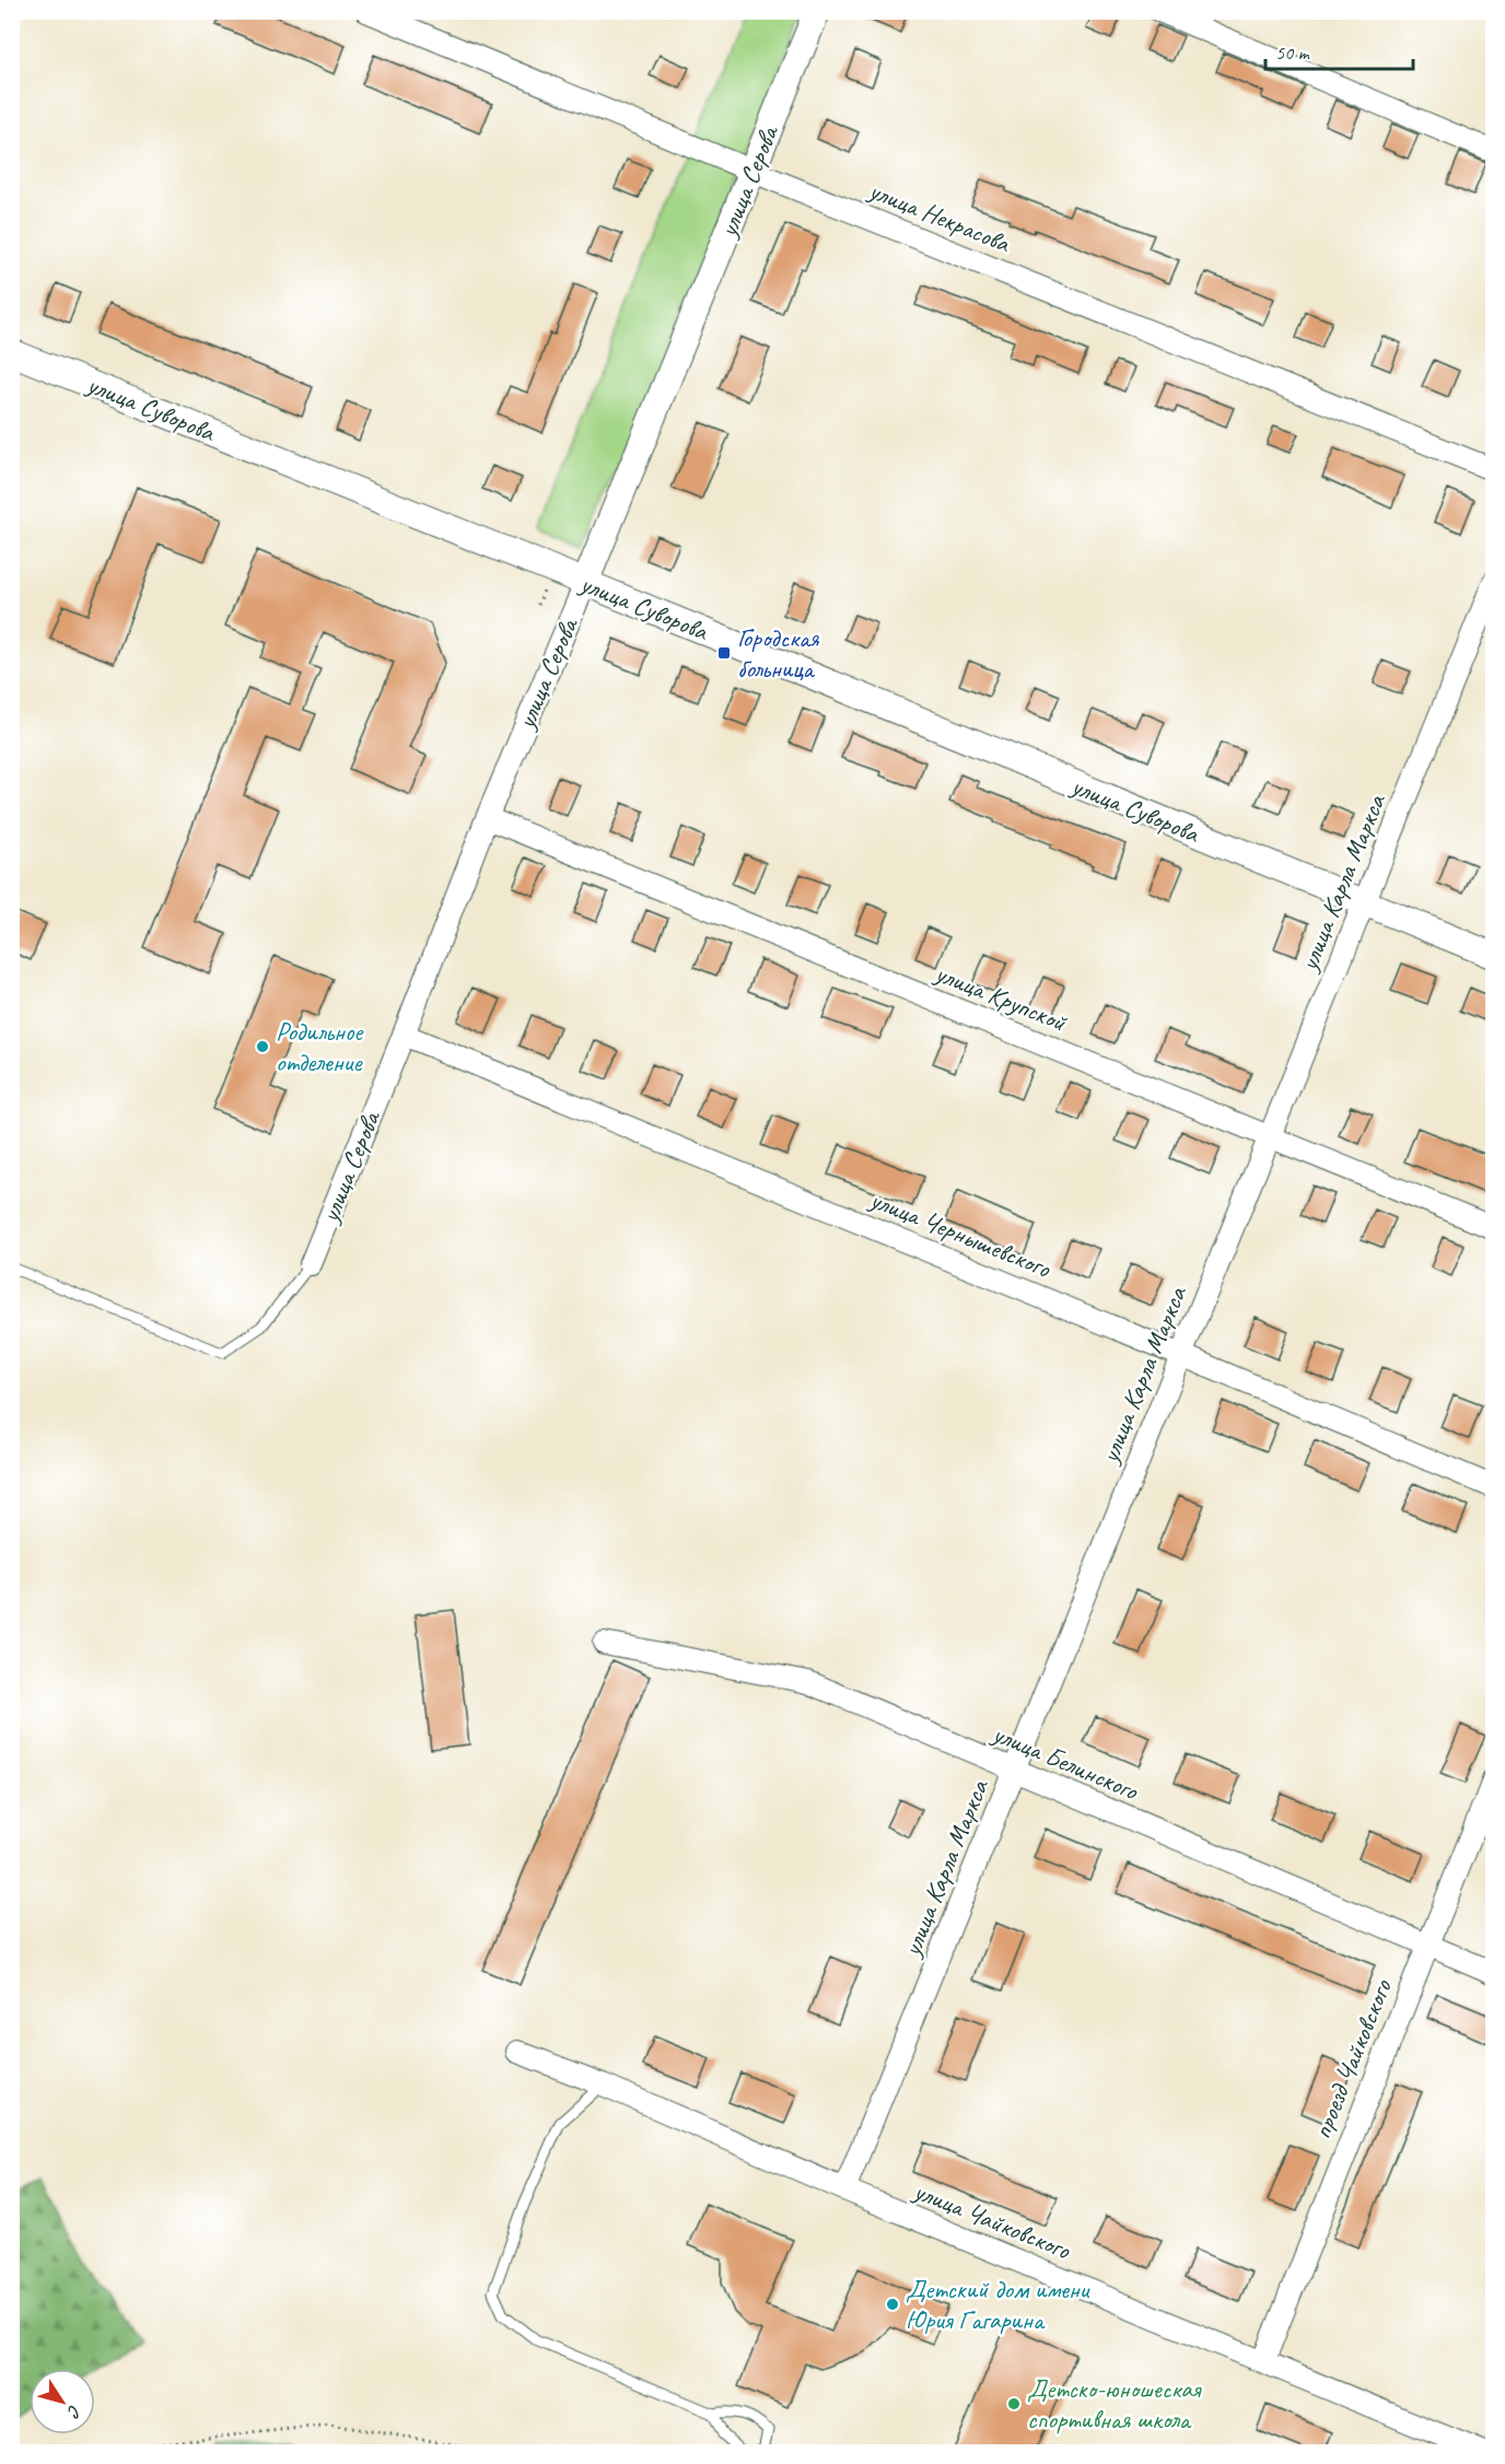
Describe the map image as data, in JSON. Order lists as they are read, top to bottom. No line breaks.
{"streets":{"street":["улица Серова","улица Некрасова","улица Суворова","улица Карла Маркса","улица Крупской","улица Чернышевского","улица Белинского","проезд Чайковского","улица Чайковского"]},"crossings":[["улица Серова","улица Некрасова"],["улица Серова","улица Суворова"],["улица Серова","улица Крупской"],["улица Серова","улица Чернышевского"],["улица Суворова","улица Карла Маркса"],["улица Карла Маркса","улица Крупской"],["улица Карла Маркса","улица Чернышевского"],["улица Карла Маркса","улица Белинского"],["улица Карла Маркса","улица Чайковского"],["улица Белинского","проезд Чайковского"],["проезд Чайковского","улица Чайковского"]],"places":{"transit":["Городская больница"],"other":["Родильное отделение","Детский дом имени Юрия Гагарина","Детско-юношеская спортивная школа"]},"scale_bar":"50 m","north":"bottom right"}
